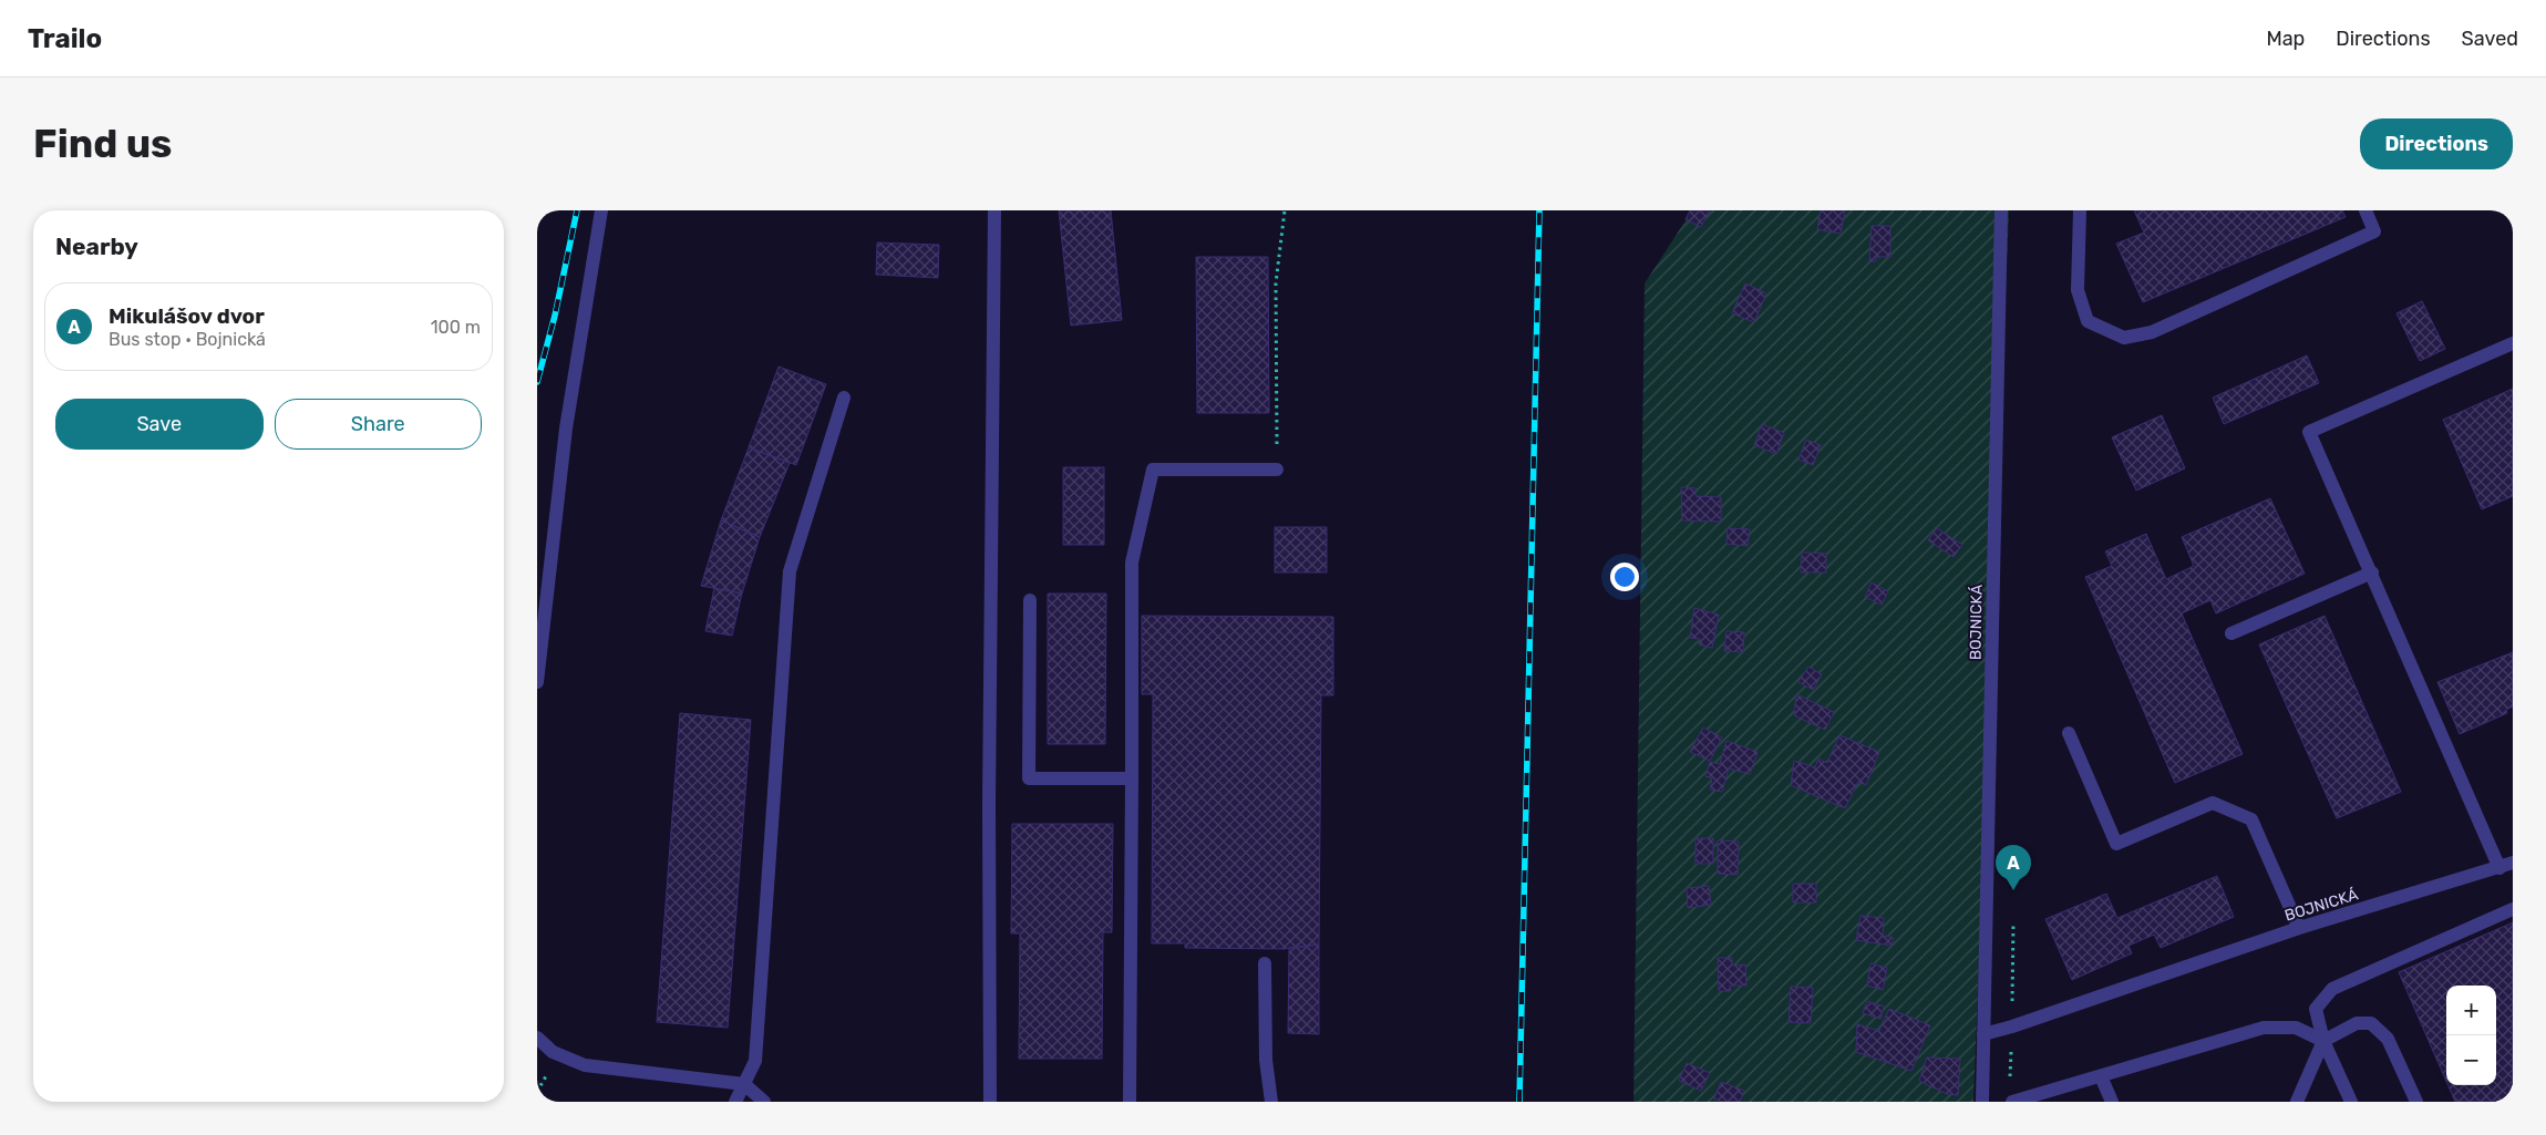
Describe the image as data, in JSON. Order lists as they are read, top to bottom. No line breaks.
{"streets":{"street":["BOJNICKÁ"]},"page":{"header":"Trailo","nav":["Map","Directions","Saved"],"buttons":["Directions",["Save","Share"]],"title":"Find us","heading":"Nearby","list":[{"mark":"A","name":"Mikulášov dvor","note":"Bus stop · Bojnická","value":"100 m"}],"pins":"A","map_buttons":["+","−"]}}
